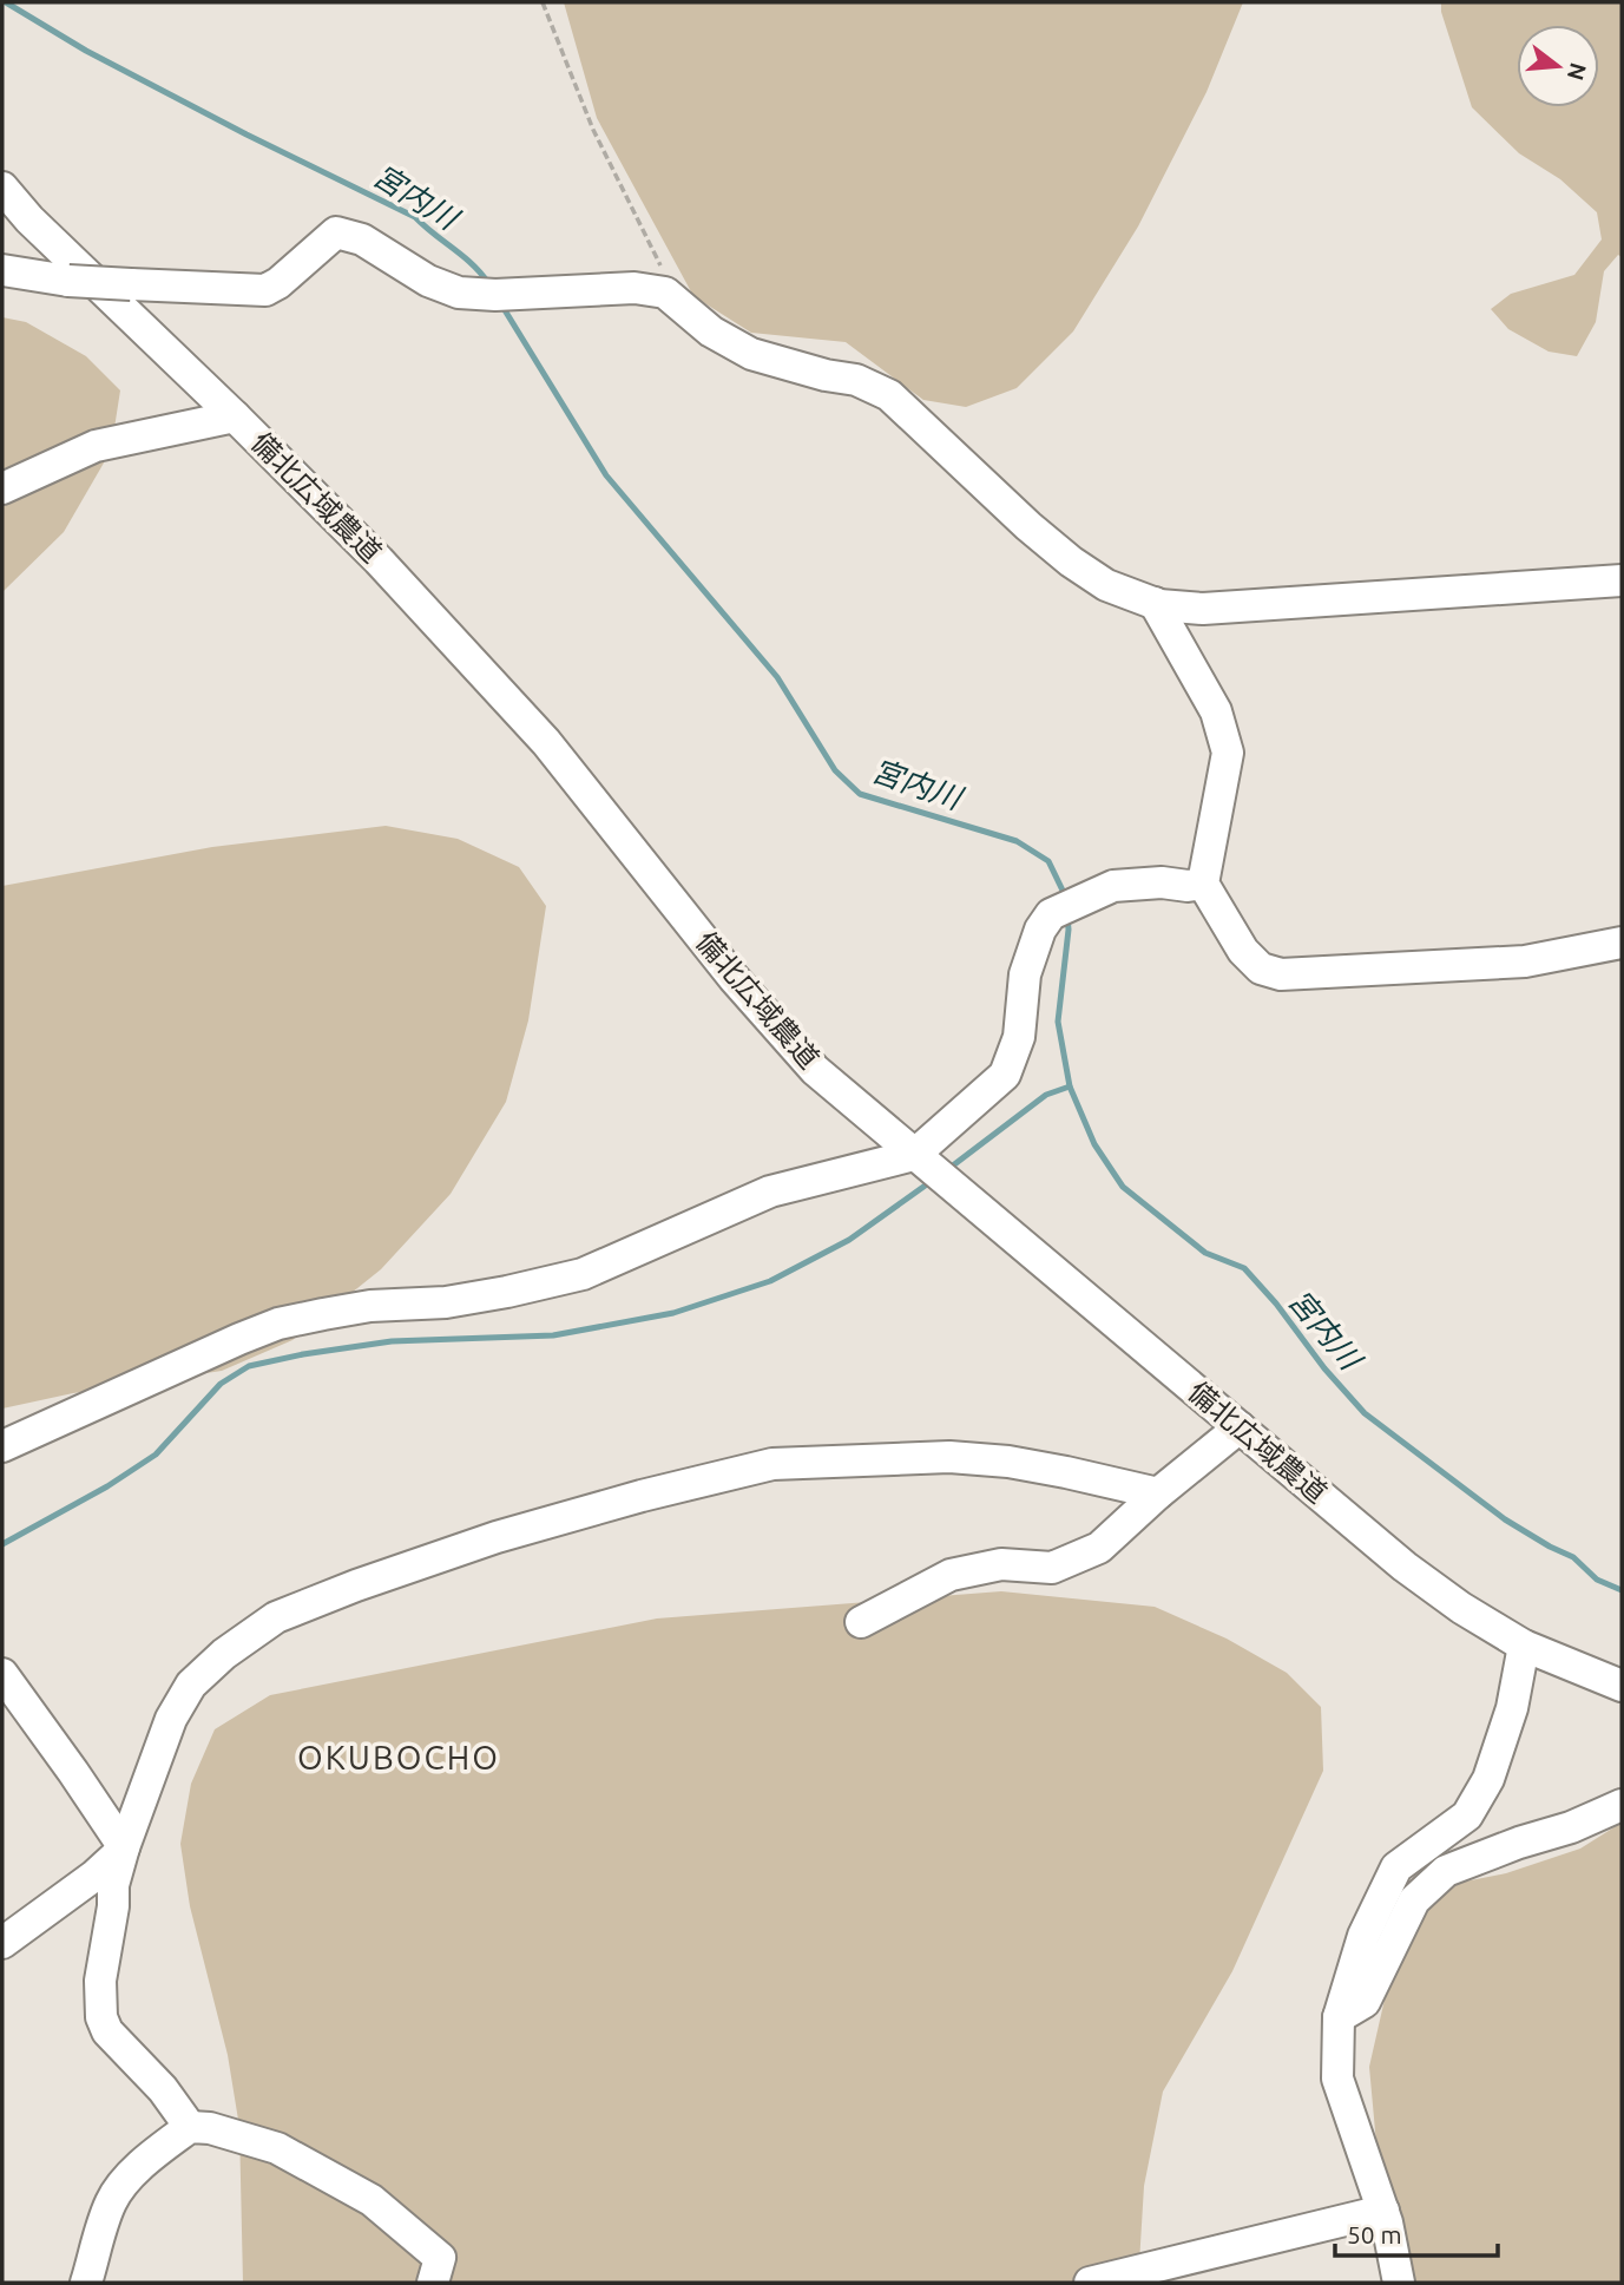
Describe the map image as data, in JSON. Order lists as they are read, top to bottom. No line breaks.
{"streets":{"street":["備北広域農道"]},"districts":["OKUBOCHO"],"water":["宮内川"],"scale_bar":"50 m","north":"right"}
